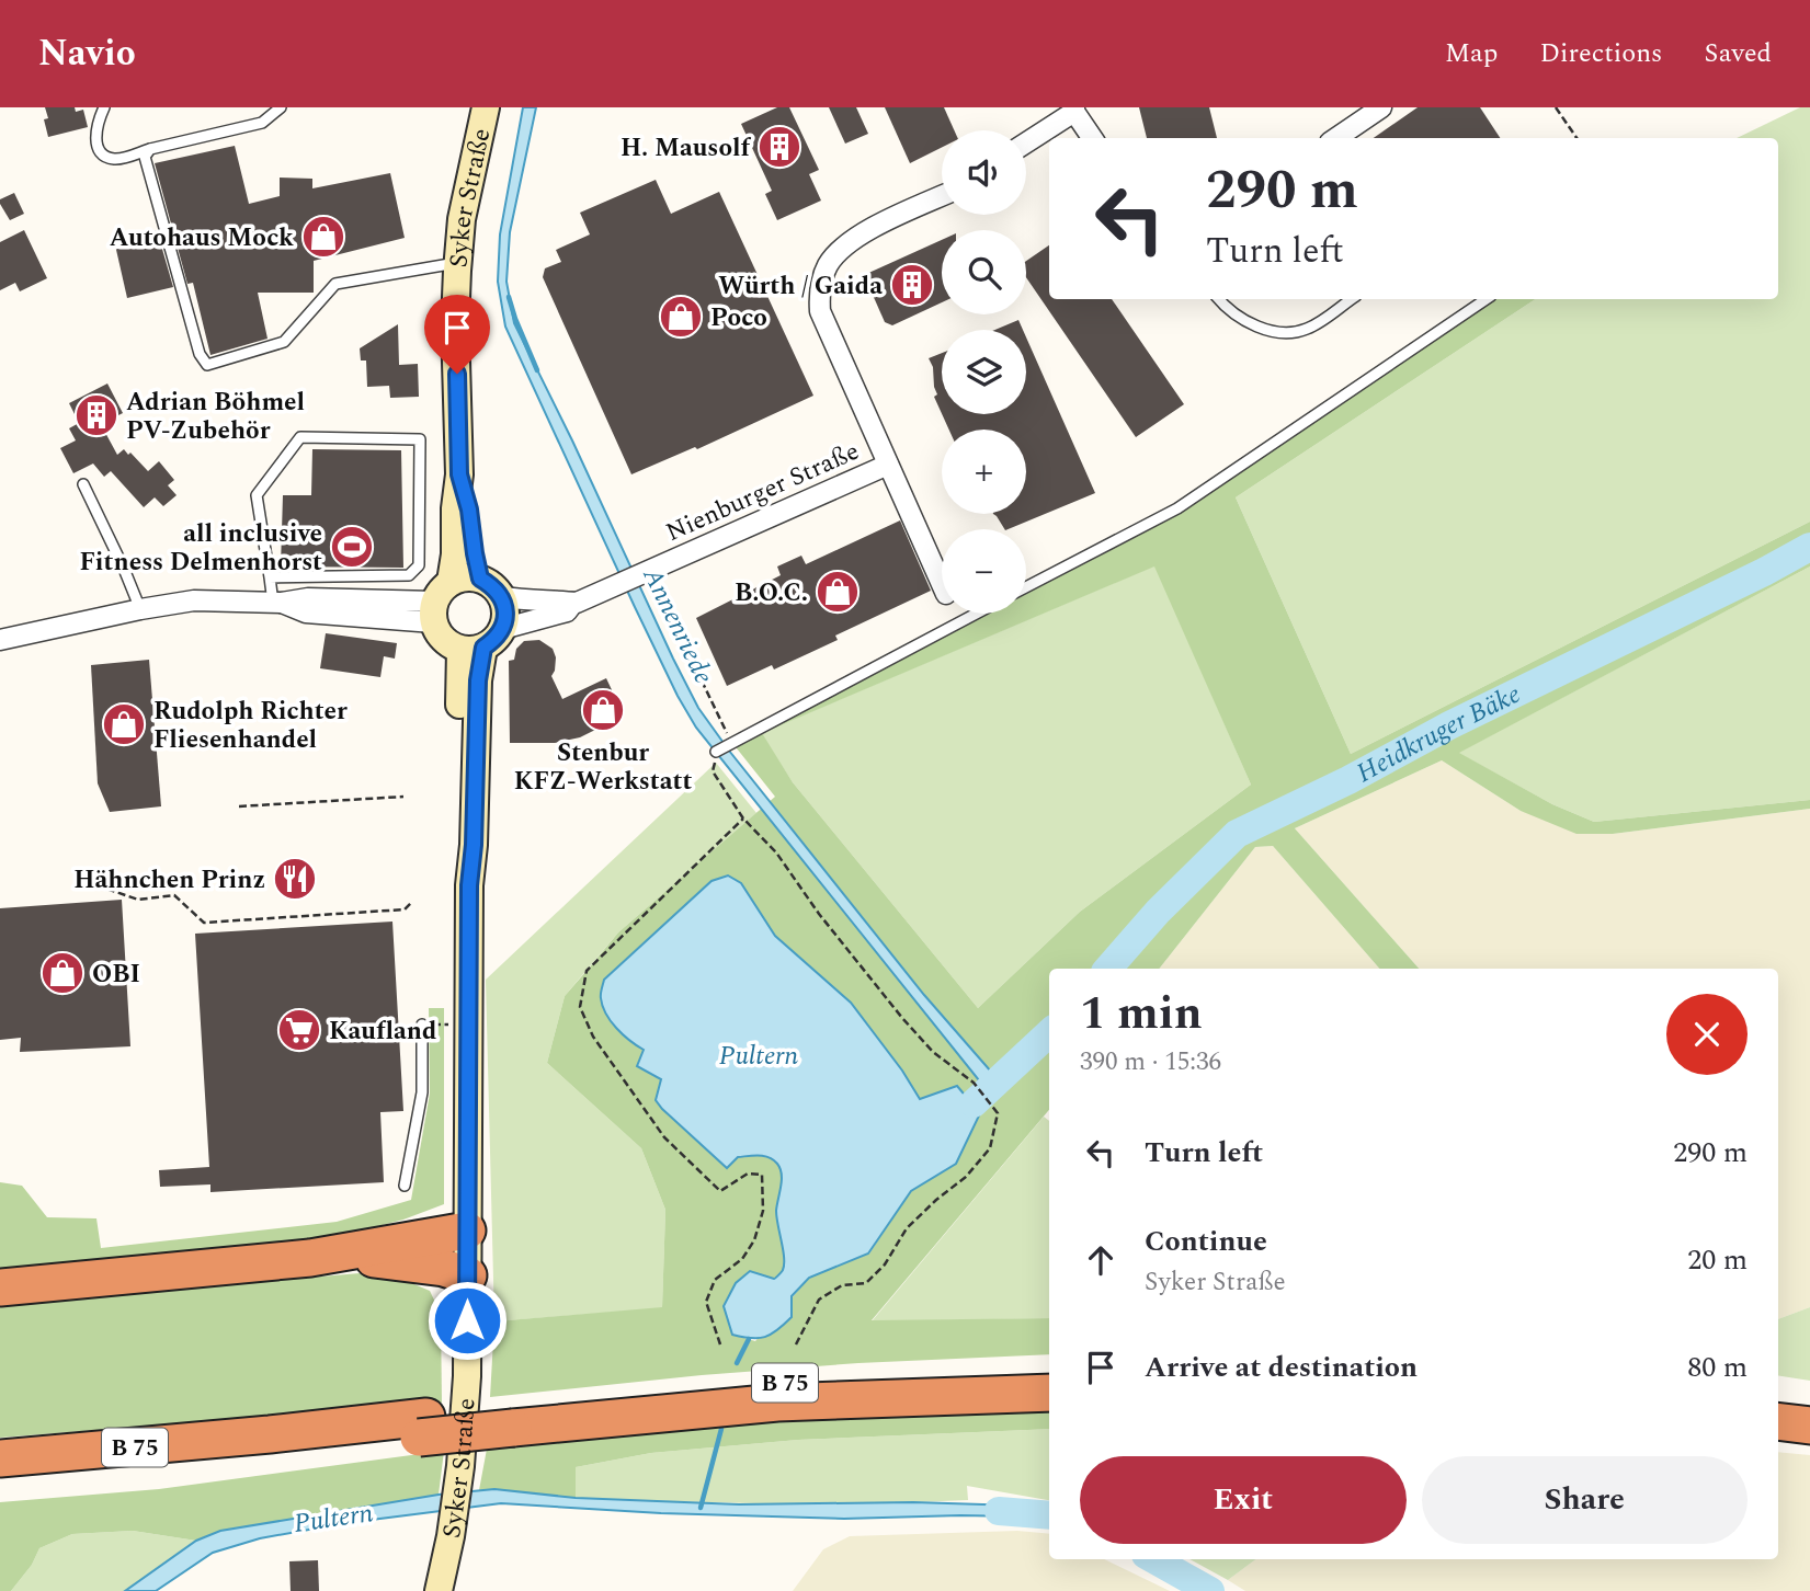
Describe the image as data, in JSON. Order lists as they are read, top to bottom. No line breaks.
{"streets":{"highway":["B 75"],"main road":["Syker Straße"],"street":["Nienburger Straße"]},"crossings":[["Syker Straße","Nienburger Straße"]],"water":["Annenriede","Heidkruger Bäke","Pultern"],"places":{"building":["H. Mausolf","Würth / Gaida","Adrian Böhmel PV-Zubehör"],"shop":["Autohaus Mock","Poco","B.O.C.","Stenbur KFZ-Werkstatt","Rudolph Richter Fliesenhandel","OBI"],"sports":["all inclusive Fitness Delmenhorst"],"restaurant":["Hähnchen Prinz"],"supermarket":["Kaufland"]},"page":{"header":"Navio","nav":["Map","Directions","Saved"],"map_buttons":["+","−"],"turn":["290 m","Turn left"],"heading":["1 min","390 m · 15:36"],"list":[{"name":"Turn left","value":"290 m"},{"name":"Continue","note":"Syker Straße","value":"20 m"},{"name":"Arrive at destination","value":"80 m"}],"buttons":["Exit","Share"]}}
